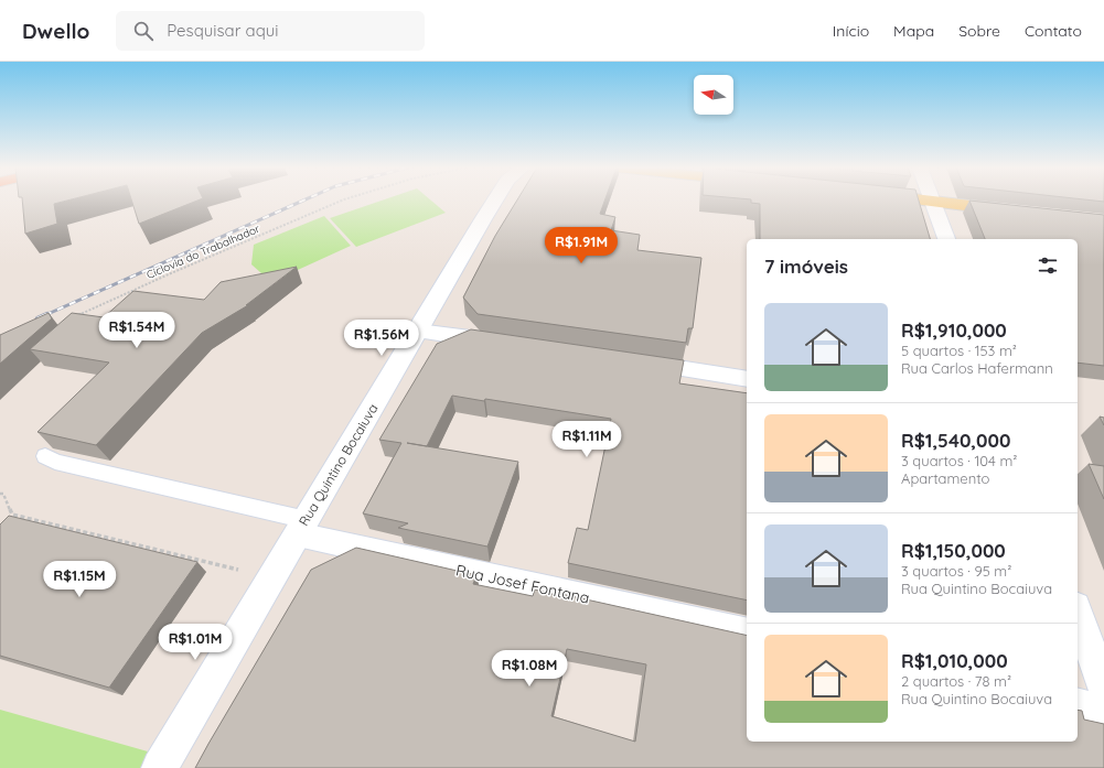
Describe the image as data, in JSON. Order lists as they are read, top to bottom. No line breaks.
{"streets":{"street":["Rua Quintino Bocaiuva","Rua Josef Fontana"],"path":["Ciclovia do Trabalhador"]},"crossings":[["Rua Quintino Bocaiuva","Rua Josef Fontana"]],"north":"left","page":{"header":"Dwello","search":"Pesquisar aqui","nav":["Início","Mapa","Sobre","Contato"],"price":["R$1.91M","R$1.54M","R$1.56M","R$1.11M","R$1.15M","R$1.01M","R$1.08M"],"heading":"7 imóveis","list":[{"name":"R$1,910,000","note":"5 quartos · 153 m² · Rua Carlos Hafermann"},{"name":"R$1,540,000","note":"3 quartos · 104 m² · Apartamento"},{"name":"R$1,150,000","note":"3 quartos · 95 m² · Rua Quintino Bocaiuva"},{"name":"R$1,010,000","note":"2 quartos · 78 m² · Rua Quintino Bocaiuva"}]}}
